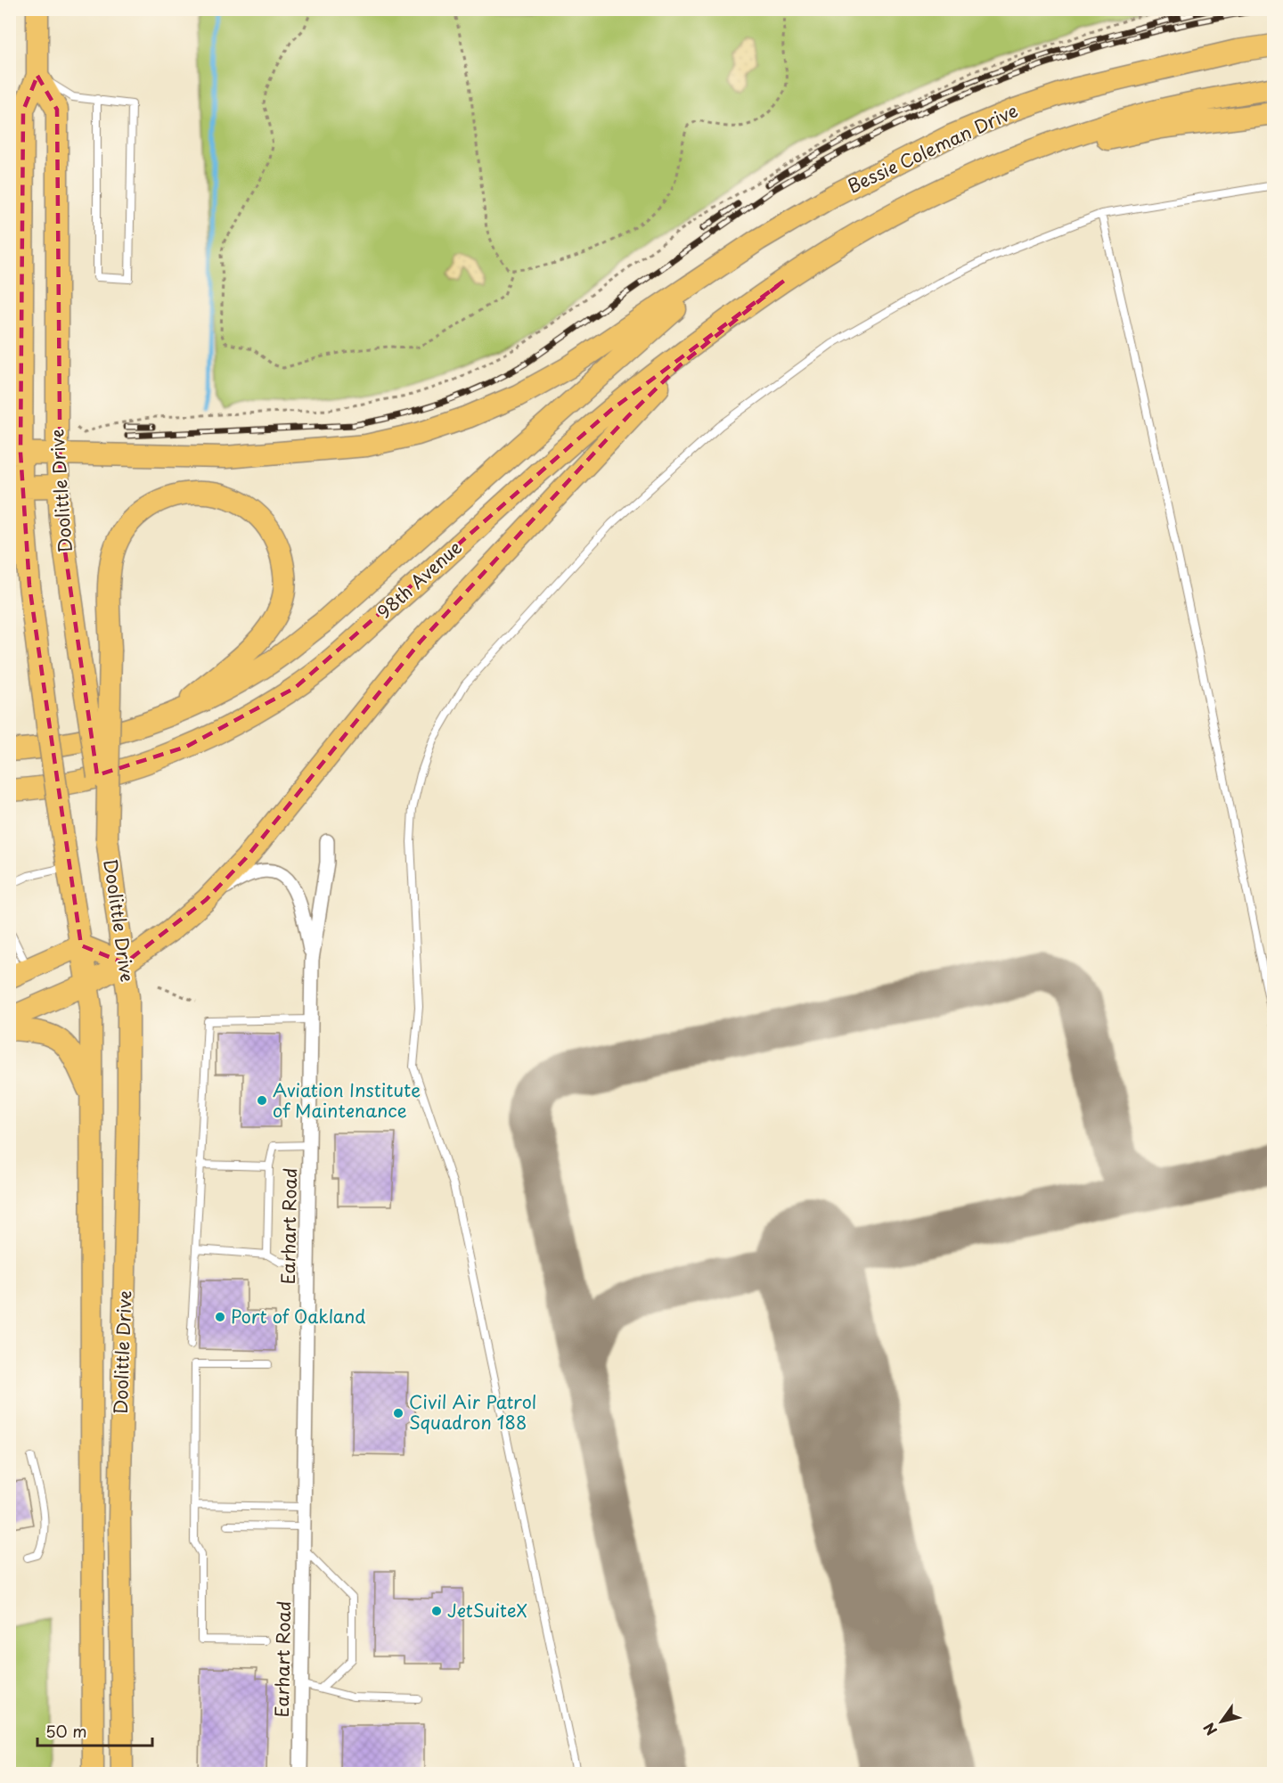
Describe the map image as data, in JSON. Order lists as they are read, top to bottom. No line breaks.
{"streets":{"main road":["Bessie Coleman Drive","Doolittle Drive","98th Avenue"],"street":["Earhart Road"]},"crossings":[["Bessie Coleman Drive","98th Avenue"]],"places":["Aviation Institute of Maintenance","Port of Oakland","Civil Air Patrol Squadron 188","JetSuiteX"],"scale_bar":"50 m","north":"bottom left"}
